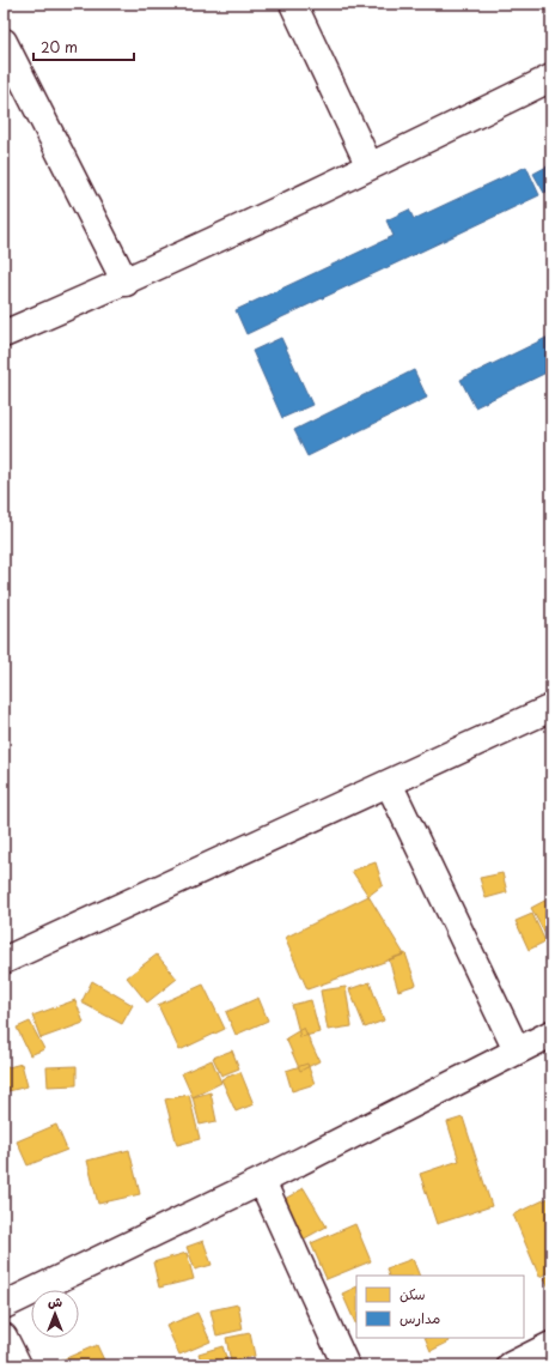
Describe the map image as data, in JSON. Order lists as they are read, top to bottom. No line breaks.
{"legend":["سكن","مدارس"],"scale_bar":"20 m","north":"top"}
